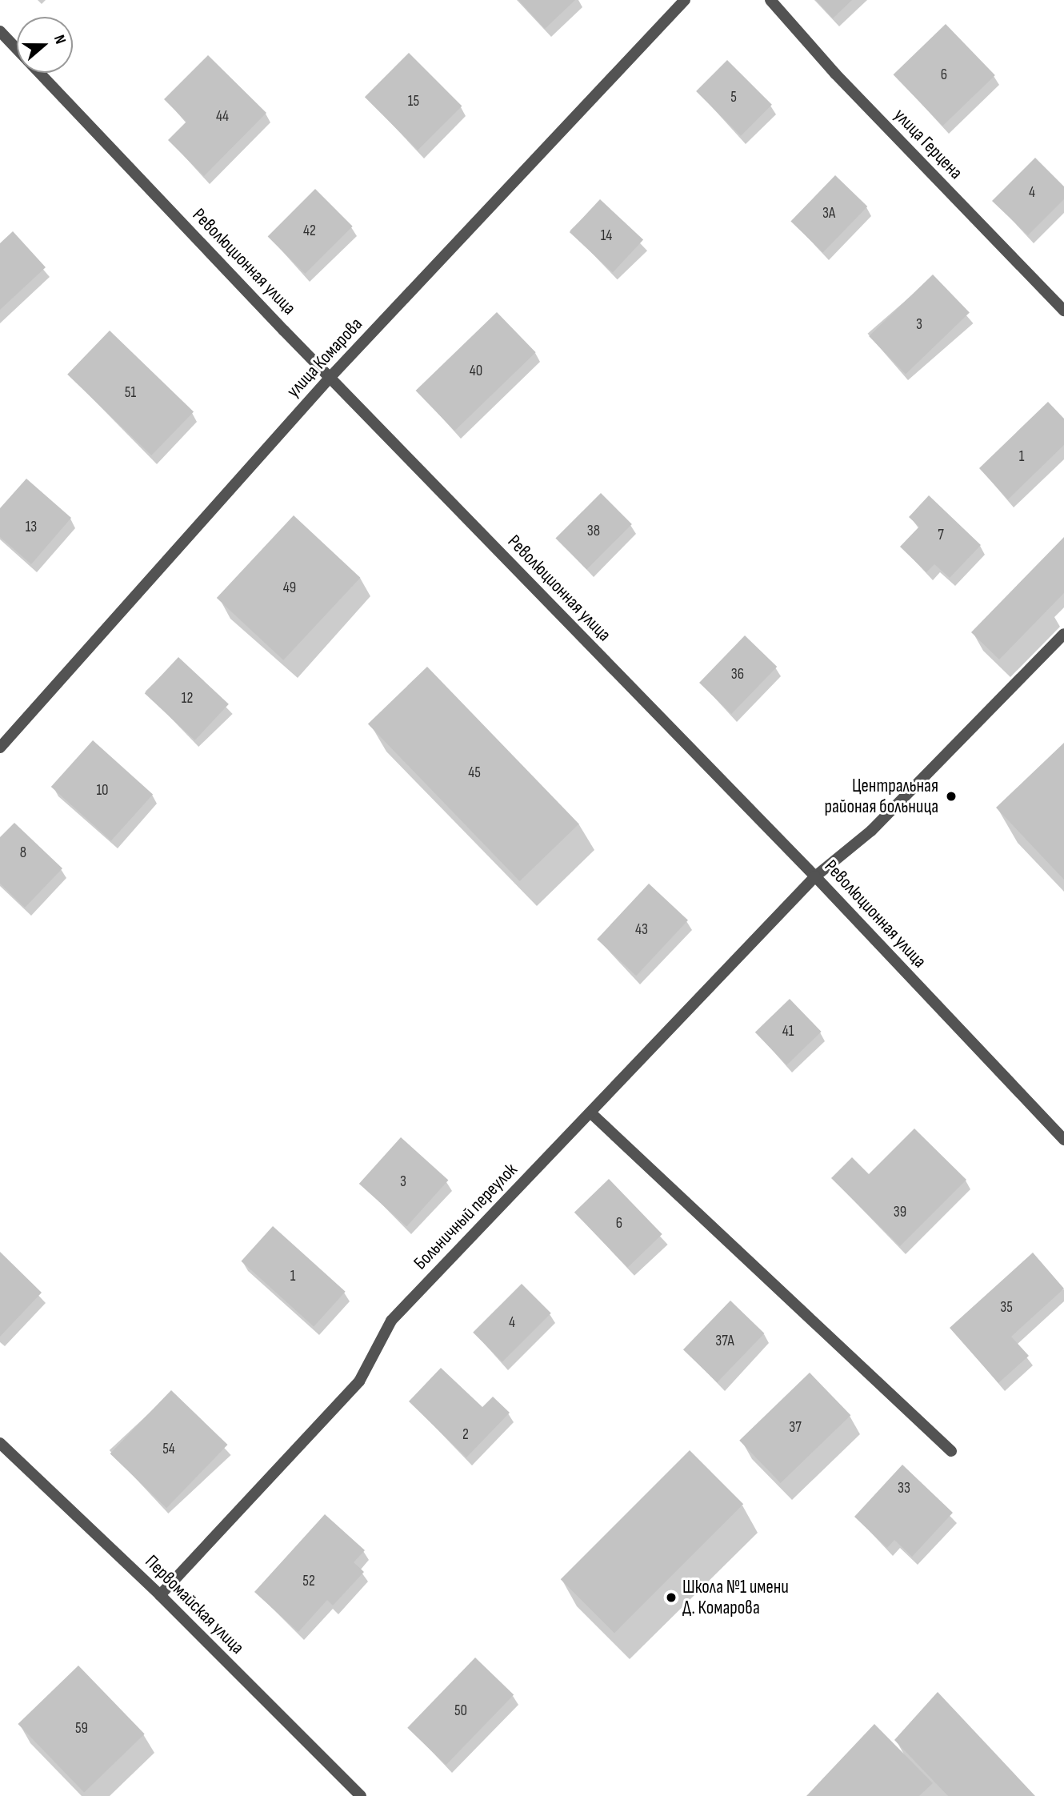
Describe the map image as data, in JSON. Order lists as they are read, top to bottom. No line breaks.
{"streets":{"street":["улица Герцена","Революционная улица","улица Комарова","Больничный переулок","Первомайская улица"]},"crossings":[["Революционная улица","улица Комарова"],["Революционная улица","Больничный переулок"],["Больничный переулок","Первомайская улица"]],"places":["Центральная районая больница","Школа №1 имени Д. Комарова"],"house_numbers":["6","5","15","44","4","3А","42","14","3","40","51","1","13","38","7","49","36","12","45","10","8","43","41","3","39","6","1","35","4","37А","37","2","54","33","52","50","59"],"north":"right"}
